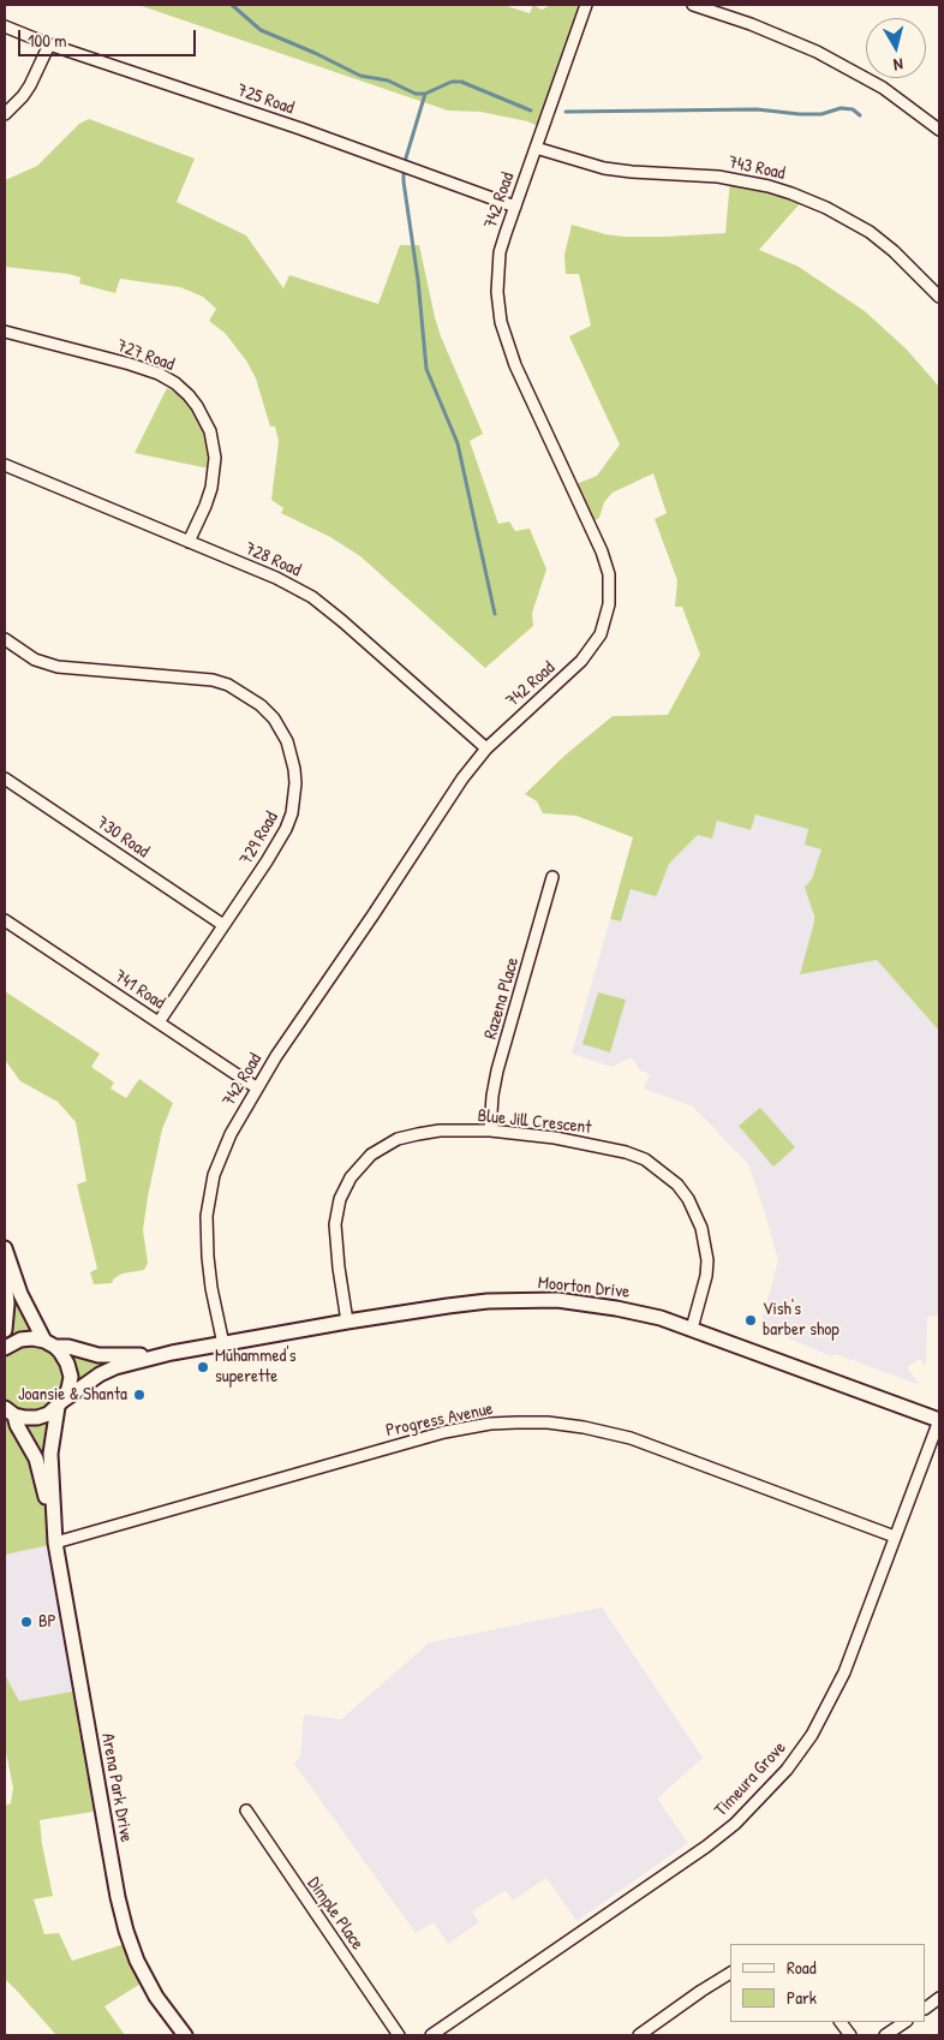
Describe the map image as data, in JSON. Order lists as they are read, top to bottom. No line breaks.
{"streets":{"street":["725 Road","743 Road","742 Road","727 Road","728 Road","730 Road","729 Road","741 Road","Razena Place","Blue Jill Crescent","Moorton Drive","Progress Avenue","Timeura Grove","Arena Park Drive","Dimple Place"]},"crossings":[["725 Road","742 Road"],["743 Road","742 Road"],["742 Road","728 Road"],["742 Road","741 Road"],["742 Road","Moorton Drive"],["727 Road","728 Road"],["730 Road","729 Road"],["729 Road","741 Road"],["Razena Place","Blue Jill Crescent"],["Blue Jill Crescent","Moorton Drive"],["Moorton Drive","Timeura Grove"],["Moorton Drive","Arena Park Drive"],["Progress Avenue","Timeura Grove"],["Progress Avenue","Arena Park Drive"]],"places":["Vish's barber shop","Muhammed's superette","Joansie & Shanta","BP"],"legend":["Road","Park"],"scale_bar":"100 m","north":"bottom"}
